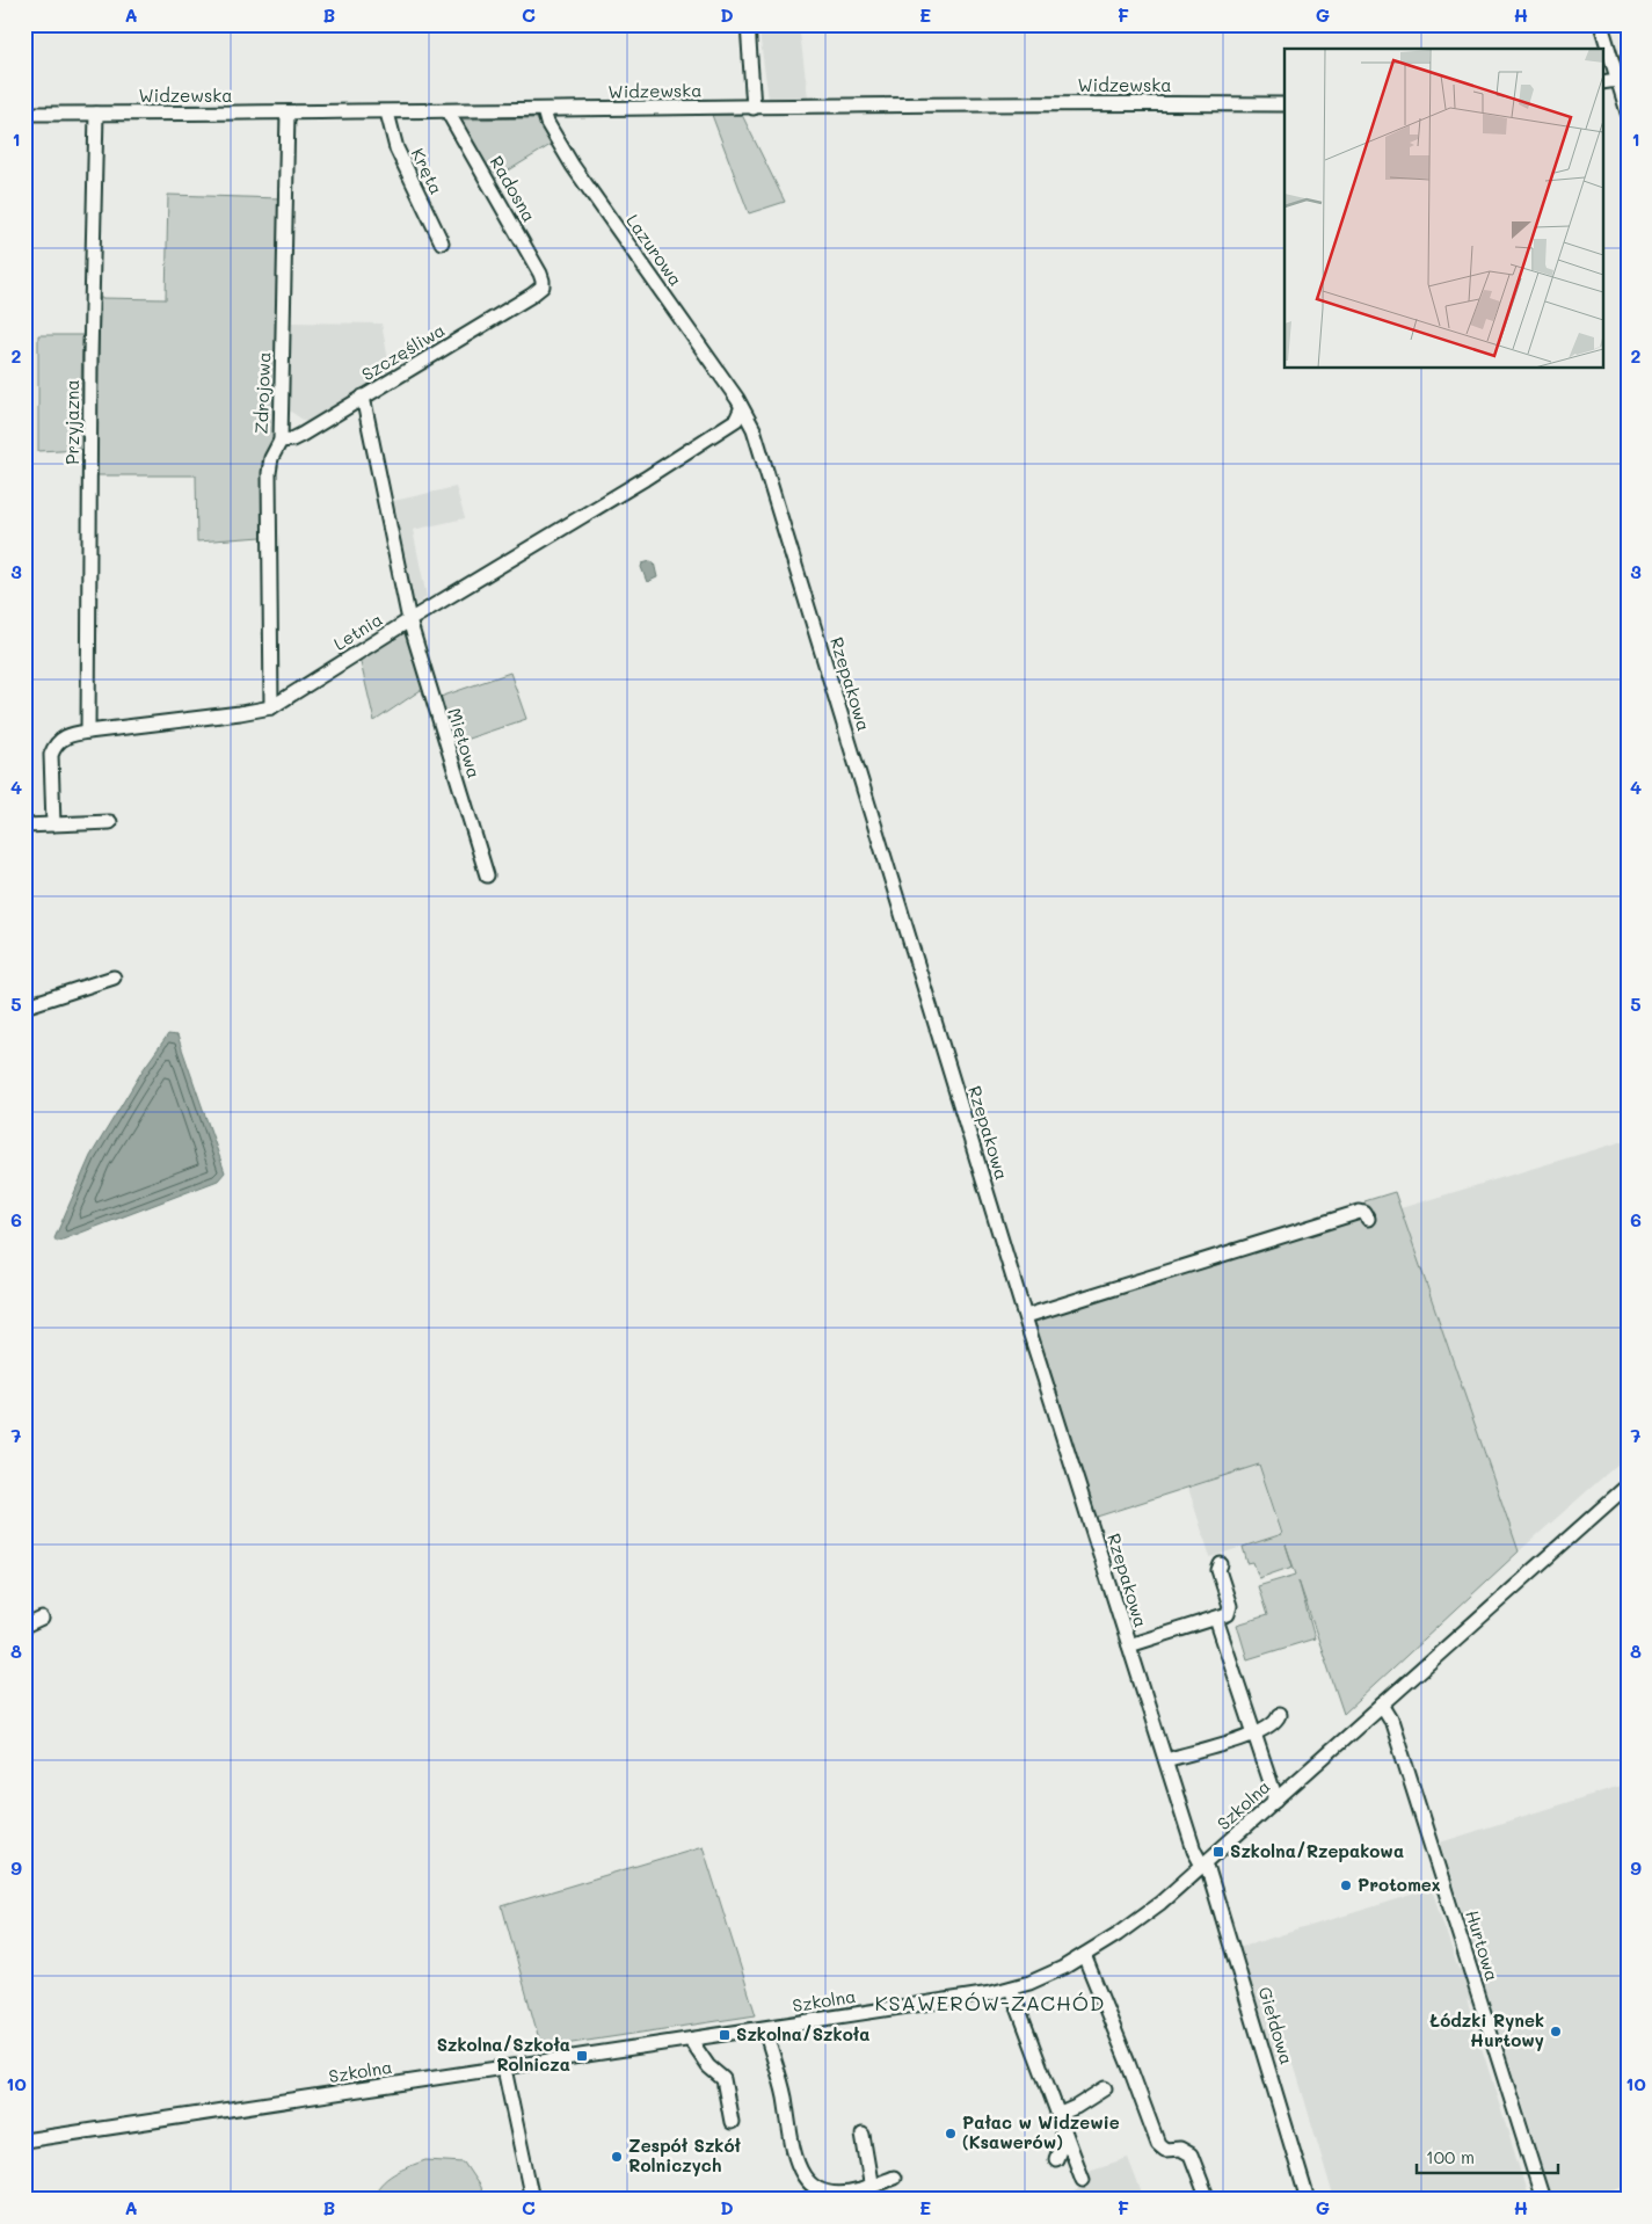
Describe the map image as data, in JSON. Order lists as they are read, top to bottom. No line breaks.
{"streets":{"street":["Widzewska","Kręta","Radosna","Lazurowa","Szczęśliwa","Zdrojowa","Przyjazna","Letnia","Rzepakowa","Miętowa","Szkolna","Hurtowa","Giełdowa"]},"crossings":[["Widzewska","Kręta"],["Widzewska","Radosna"],["Widzewska","Lazurowa"],["Widzewska","Zdrojowa"],["Widzewska","Przyjazna"],["Radosna","Szczęśliwa"],["Lazurowa","Letnia"],["Lazurowa","Rzepakowa"],["Szczęśliwa","Zdrojowa"],["Szczęśliwa","Miętowa"],["Zdrojowa","Letnia"],["Przyjazna","Letnia"],["Letnia","Rzepakowa"],["Letnia","Miętowa"],["Rzepakowa","Szkolna"],["Rzepakowa","Giełdowa"],["Szkolna","Hurtowa"],["Szkolna","Giełdowa"]],"districts":["KSAWERÓW-ZACHÓD"],"places":{"transit":["Szkolna/Rzepakowa","Szkolna/Szkoła","Szkolna/Szkoła Rolnicza"],"other":["Protomex","Łódzki Rynek Hurtowy","Pałac w Widzewie (Ksawerów)","Zespół Szkół Rolniczych"]},"scale_bar":"100 m","grid":{"columns":["A","B","C","D","E","F","G","H"],"rows":["1","2","3","4","5","6","7","8","9","10"]}}
